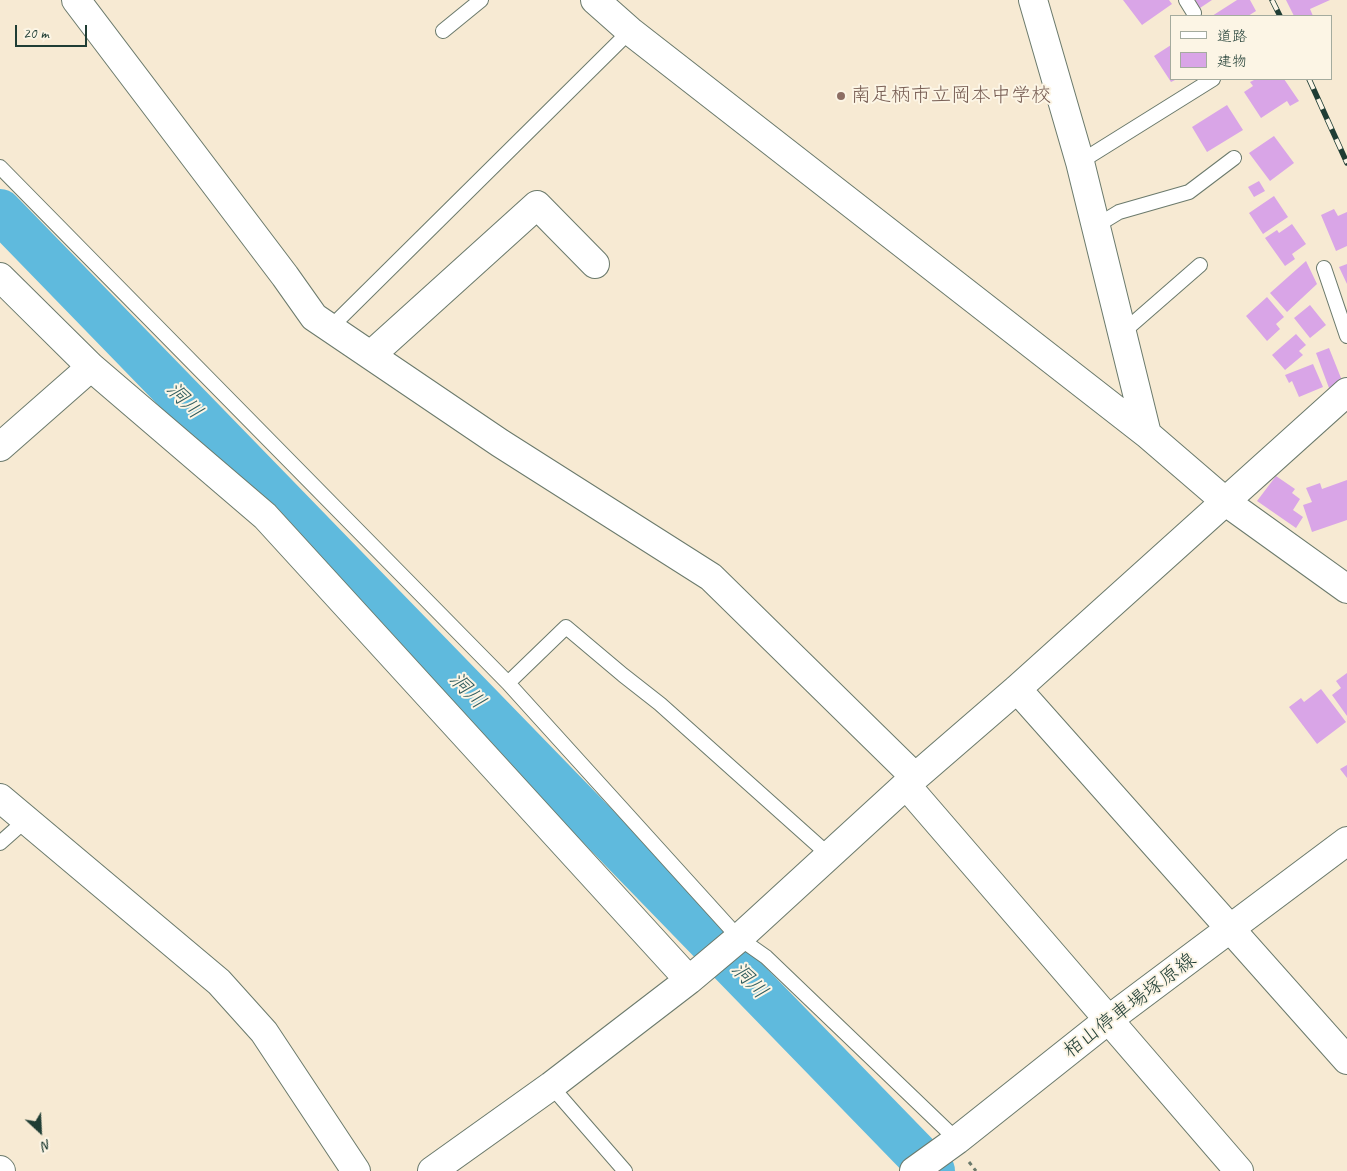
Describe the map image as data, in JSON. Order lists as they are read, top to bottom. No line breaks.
{"streets":{"street":["栢山停車場塚原線"]},"water":["洞川"],"places":["南足柄市立岡本中学校"],"legend":["道路","建物"],"scale_bar":"20 m","north":"bottom right"}
